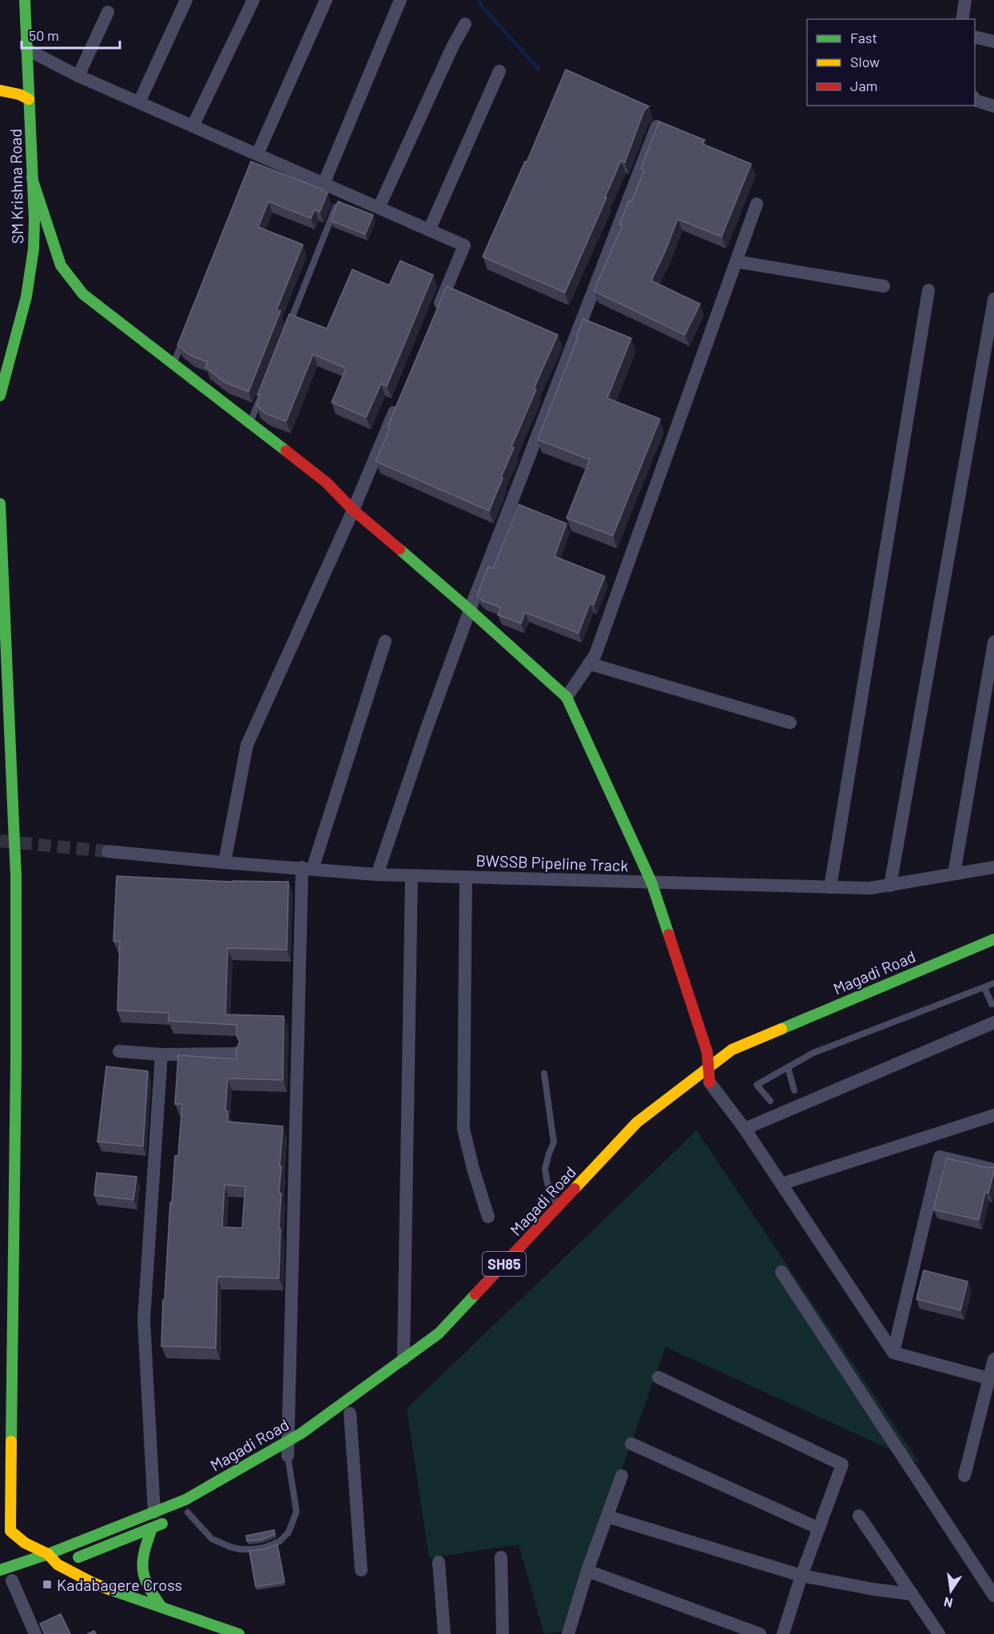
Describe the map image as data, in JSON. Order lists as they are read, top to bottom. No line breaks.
{"streets":{"street":["SM Krishna Road","BWSSB Pipeline Track","Magadi Road","SH85"]},"places":{"transit":["Kadabagere Cross"]},"legend":["Fast","Slow","Jam"],"scale_bar":"50 m","north":"bottom"}
